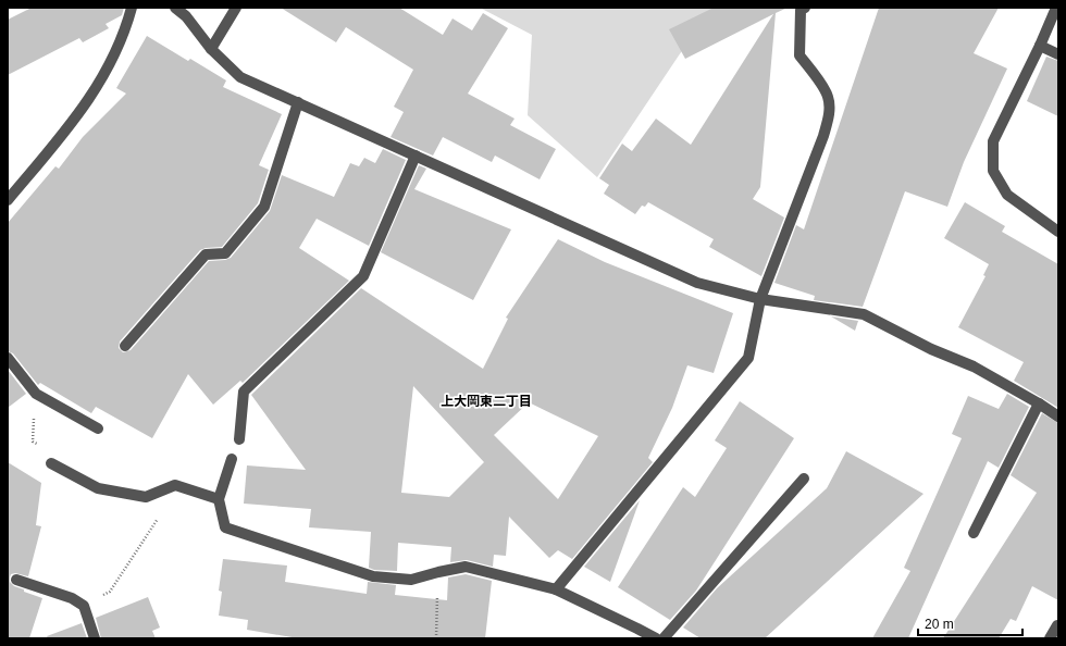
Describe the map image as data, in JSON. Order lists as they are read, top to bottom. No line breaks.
{"districts":["上大岡東二丁目"],"scale_bar":"20 m"}
